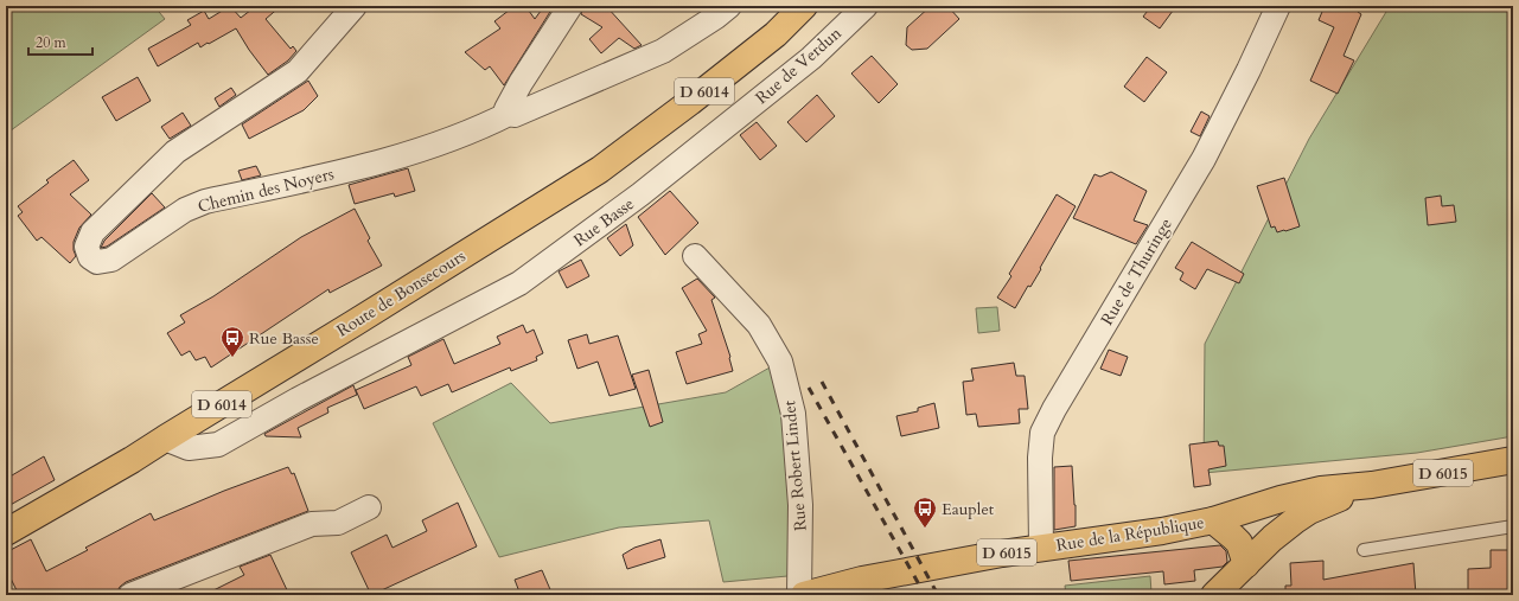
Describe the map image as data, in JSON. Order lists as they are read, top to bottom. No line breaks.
{"streets":{"main road":["D 6014","Route de Bonsecours","D 6015","Rue de la République"],"street":["Rue de Verdun","Chemin des Noyers","Rue Basse","Rue de Thuringe","Rue Robert Lindet"]},"crossings":[["Rue de Verdun","Rue Basse"],["Rue Basse","Route de Bonsecours"],["Rue de Thuringe","Rue de la République"]],"places":{"bus stop":["Rue Basse","Eauplet"]},"scale_bar":"20 m"}
